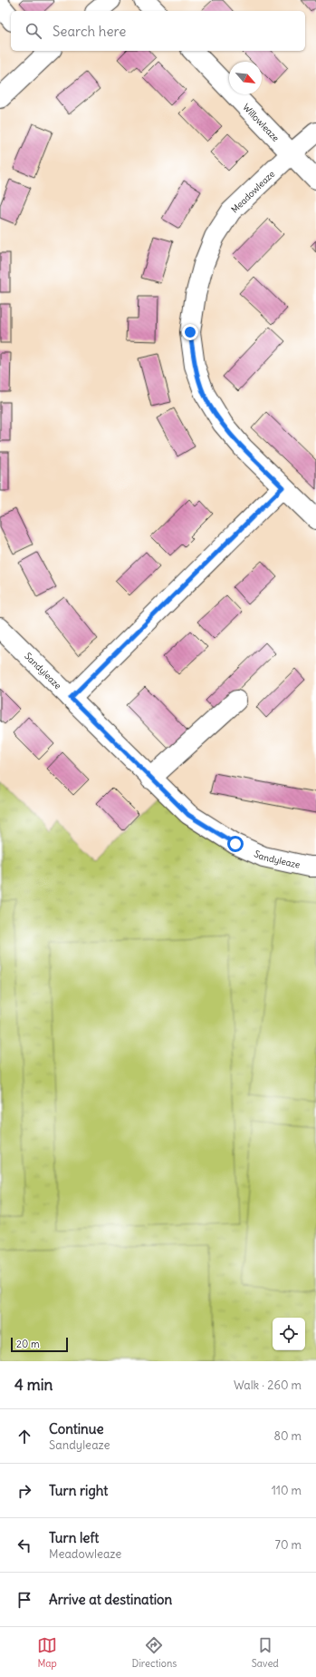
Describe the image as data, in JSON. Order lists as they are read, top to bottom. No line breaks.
{"streets":{"street":["Willowleaze","Meadowleaze","Sandyleaze"]},"crossings":[["Willowleaze","Meadowleaze"]],"scale_bar":"20 m","north":"bottom right","page":{"search":"Search here","scale":"20 m","heading":["4 min","Walk · 260 m"],"list":[["Continue","Sandyleaze","80 m"],["Turn right","110 m"],["Turn left","Meadowleaze","70 m"],"Arrive at destination"],"nav":["Map","Directions","Saved"]}}
